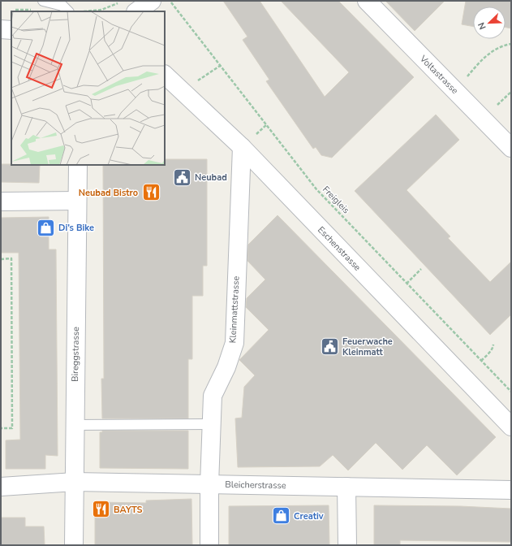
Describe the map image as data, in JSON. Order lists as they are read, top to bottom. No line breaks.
{"streets":{"street":["Voltastrasse","Eschenstrasse","Kleinmattstrasse","Bireggstrasse","Bleicherstrasse"],"path":["Freigleis"]},"crossings":[["Eschenstrasse","Kleinmattstrasse"],["Kleinmattstrasse","Bleicherstrasse"],["Bireggstrasse","Bleicherstrasse"]],"places":{"public building":["Neubad","Feuerwache Kleinmatt"],"restaurant":["Neubad Bistro","BAYTS"],"shop":["Di’s Bike","Creativ"]},"north":"bottom left"}
